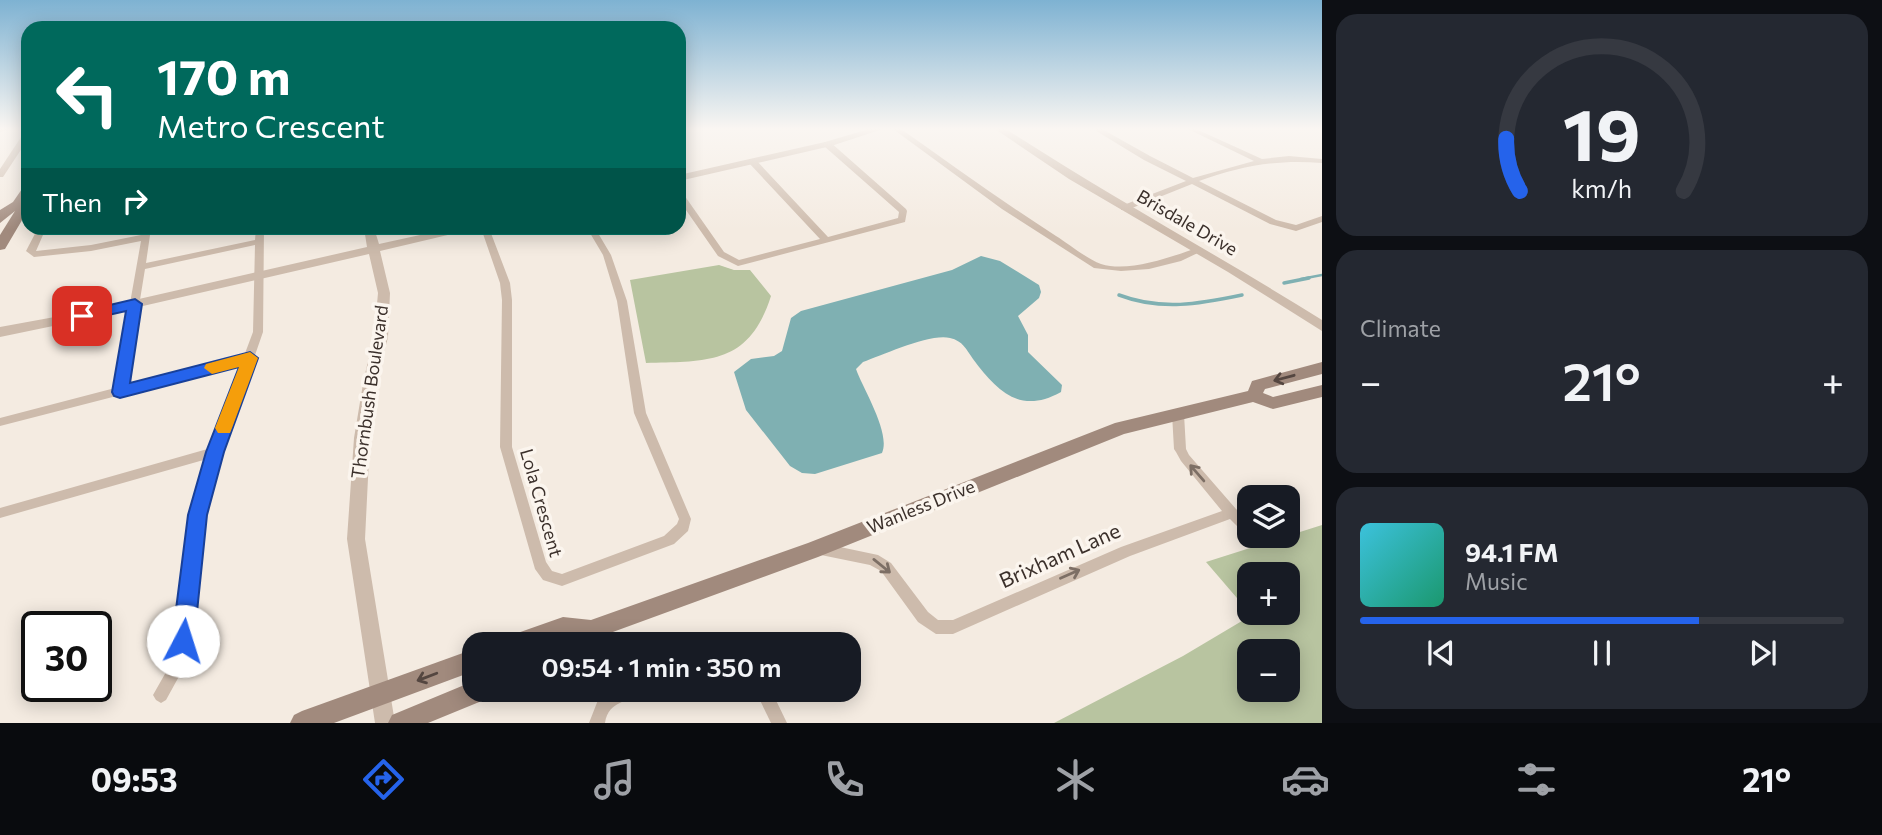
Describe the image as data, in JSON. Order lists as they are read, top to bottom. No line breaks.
{"streets":{"main road":["Wanless Drive"],"street":["Brisdale Drive","Thornbush Boulevard","Lola Crescent","Brixham Lane"]},"crossings":[["Wanless Drive","Brixham Lane"]],"one_way":["Brixham Lane"],"page":{"turn":["170 m","Metro Crescent"],"then":"Then","tile":"Climate","heat":["−","21°","+"],"map_buttons":["+","−"],"song":["94.1 FM","Music"],"limit":"30","trip":"09:54 · 1 min · 350 m","tabs":["09:53","21°"],"gauge":["19","km/h"]}}
